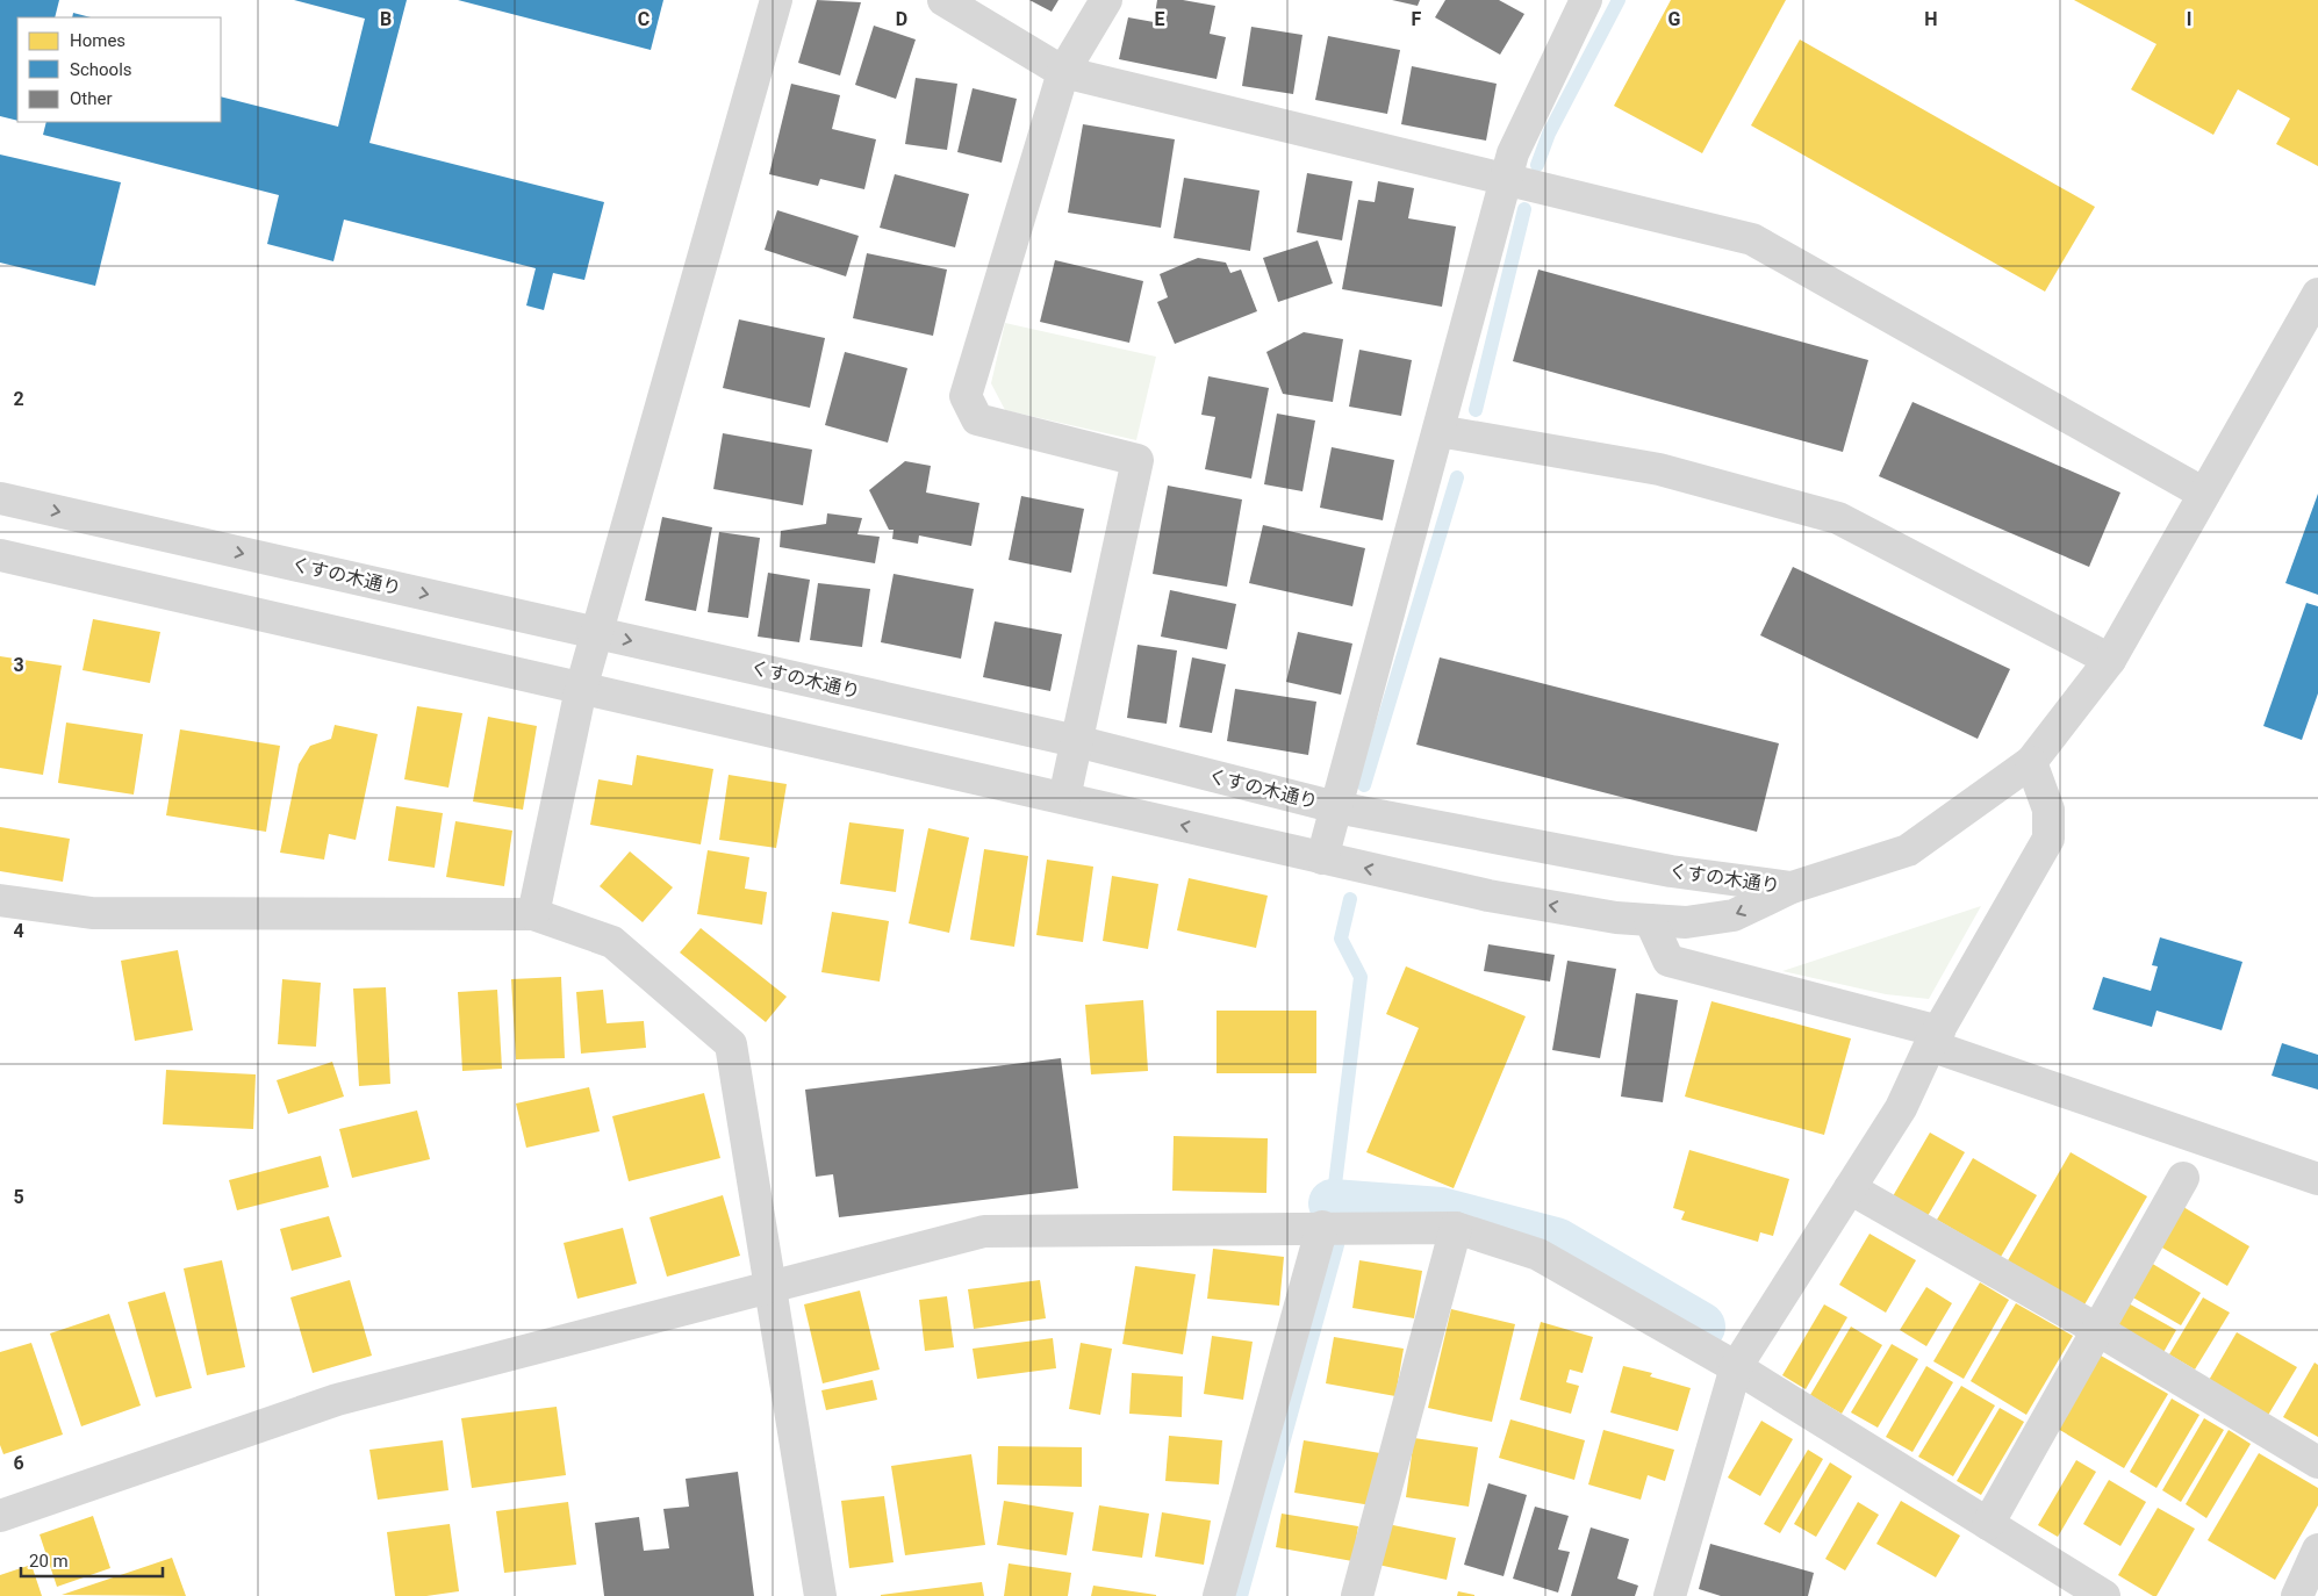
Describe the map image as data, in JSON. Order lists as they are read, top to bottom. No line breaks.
{"streets":{"street":["くすの木通り"]},"legend":["Homes","Schools","Other"],"scale_bar":"20 m","grid":{"columns":["B","C","D","E","F","G","H","I"],"rows":["2","3","4","5","6"]}}
